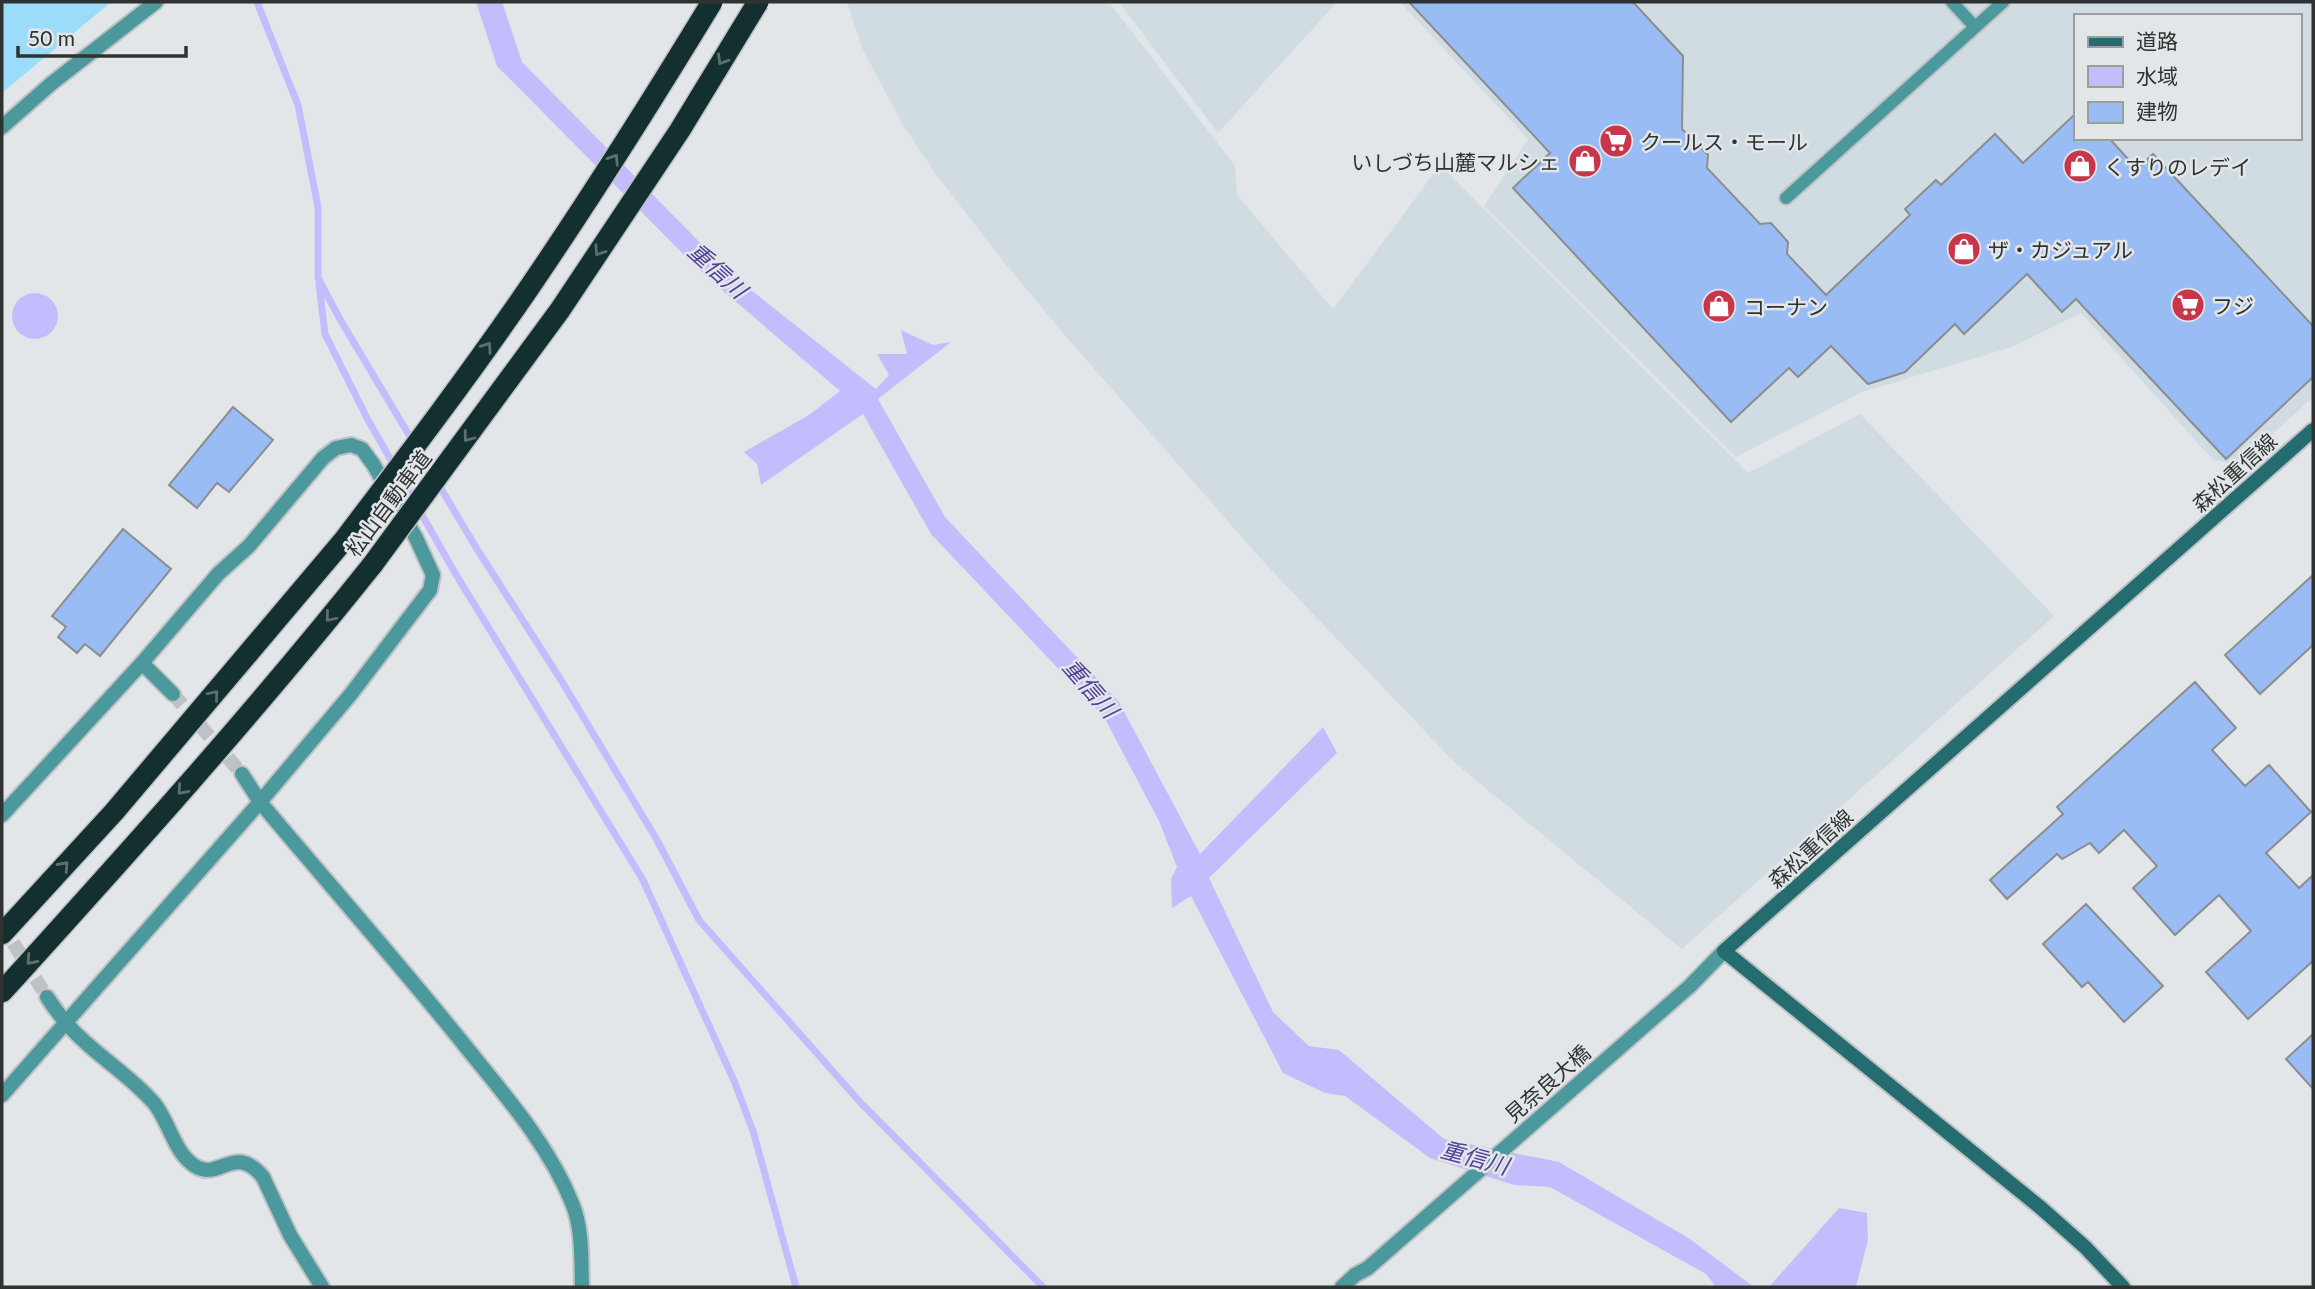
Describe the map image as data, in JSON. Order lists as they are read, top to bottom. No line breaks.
{"streets":{"highway":["松山自動車道"],"main road":["森松重信線"],"street":["見奈良大橋"]},"crossings":[["森松重信線","見奈良大橋"]],"water":["重信川"],"places":{"supermarket":["クールス・モール","フジ"],"shop":["いしづち山麓マルシェ","くすりのレデイ","ザ・カジュアル","コーナン"]},"legend":["道路","水域","建物"],"scale_bar":"50 m"}
